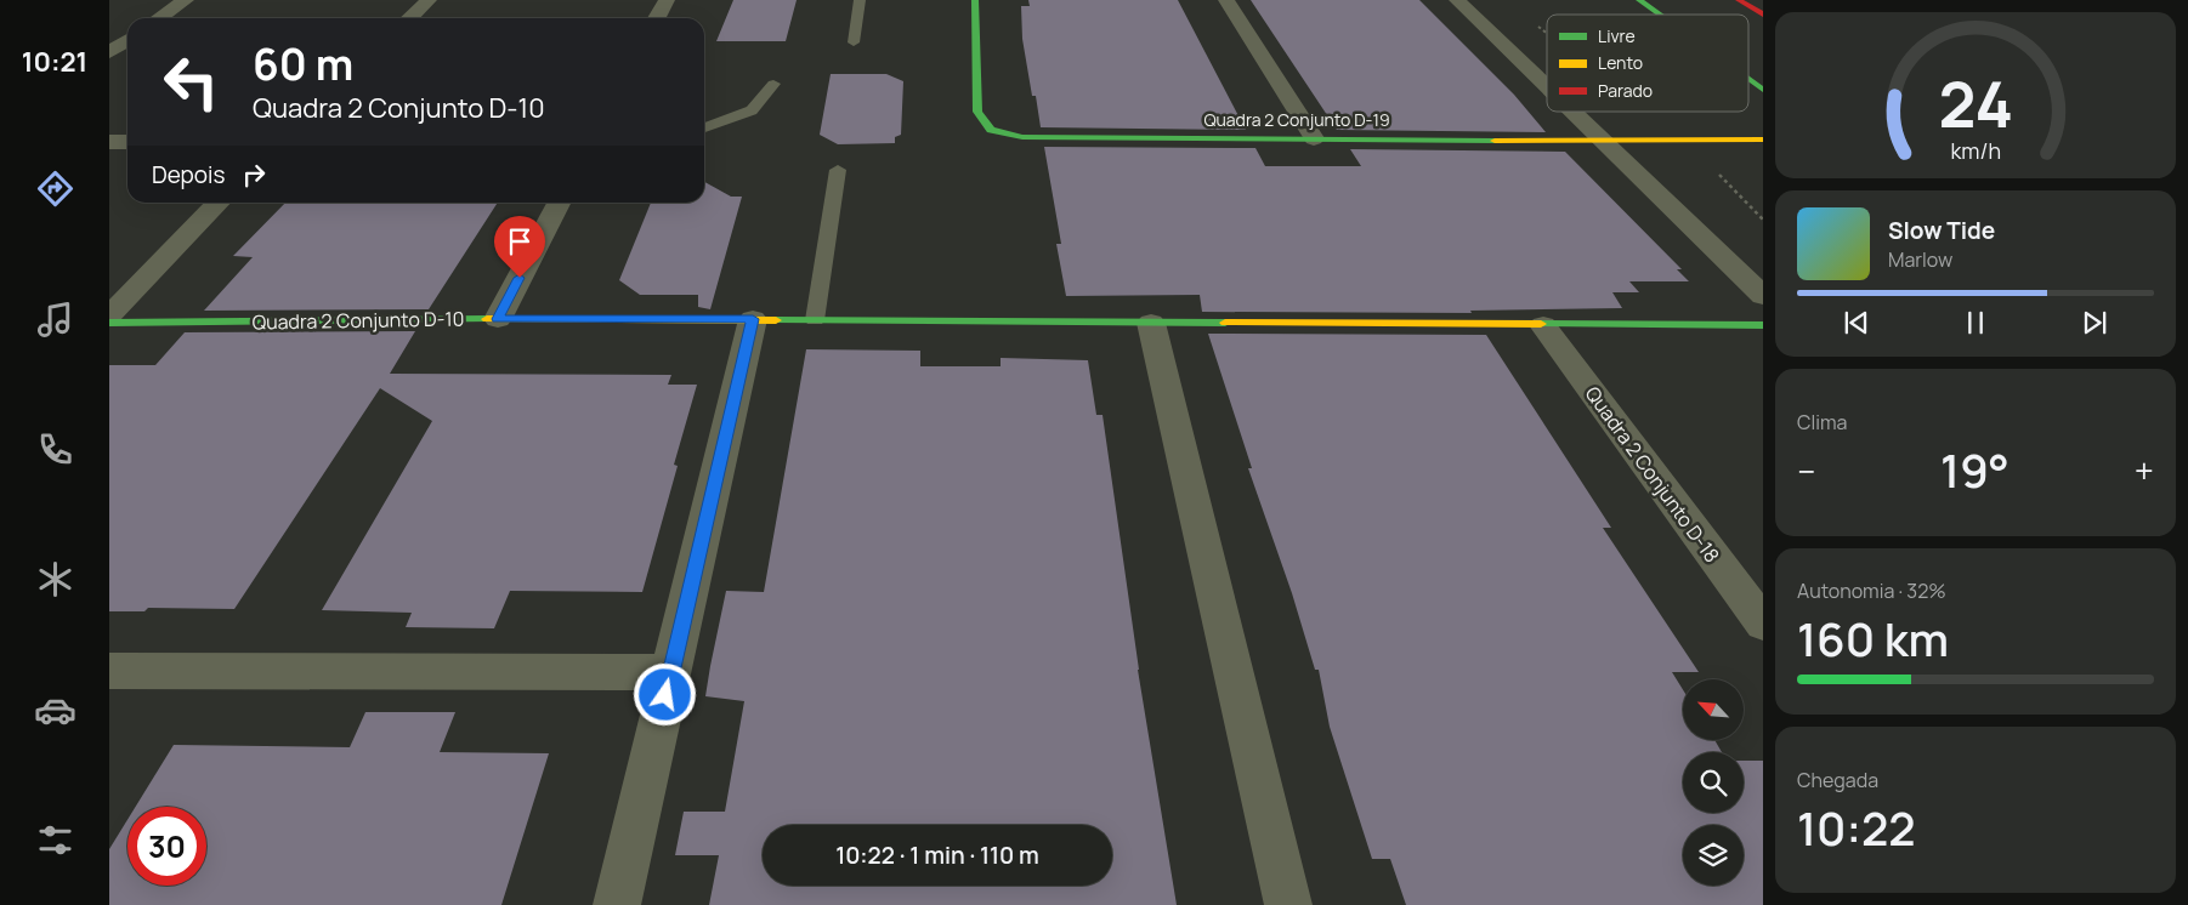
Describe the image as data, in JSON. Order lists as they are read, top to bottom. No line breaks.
{"streets":{"main road":["Quadra 2 Conjunto D-19","Quadra 2 Conjunto D-10"],"street":["Quadra 2 Conjunto D-18"]},"legend":["Livre","Lento","Parado"],"north":"top left","page":{"tabs":"10:21","turn":["60 m","Quadra 2 Conjunto D-10"],"then":"Depois","song":["Slow Tide","Marlow"],"tile":["Clima",["Autonomia · 32%","160 km"],["Chegada","10:22"]],"heat":["−","19°","+"],"limit":"30","trip":"10:22 · 1 min · 110 m","gauge":["24","km/h"]}}
